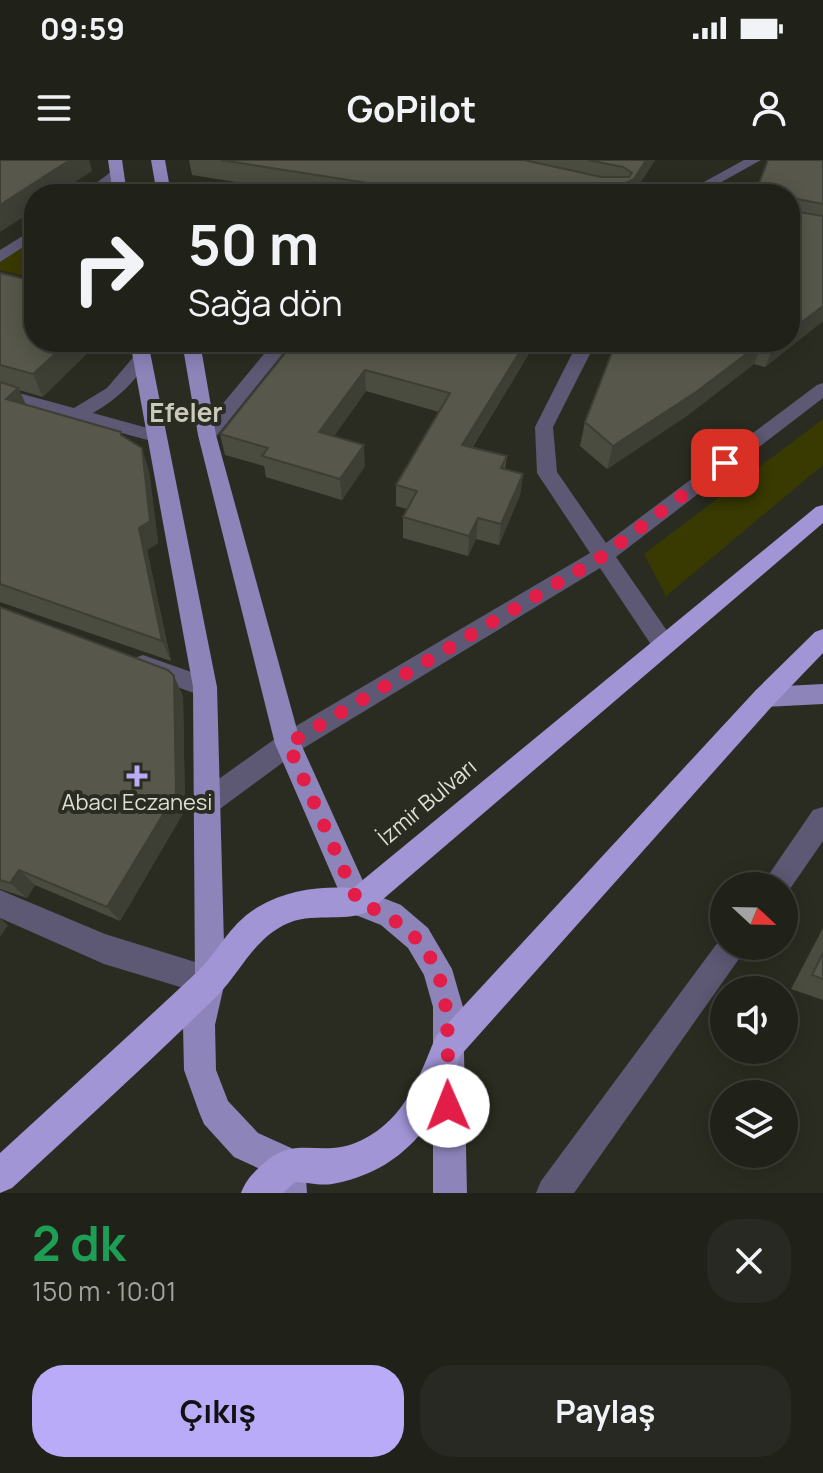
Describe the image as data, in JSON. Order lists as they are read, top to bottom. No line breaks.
{"streets":{"highway":["İzmir Bulvarı"]},"districts":["Efeler"],"places":{"health":["Abacı Eczanesi"]},"north":"right","page":{"status":"09:59","header":"GoPilot","turn":["50 m","Sağa dön"],"heading":["2 dk","150 m · 10:01"],"buttons":["Çıkış","Paylaş"]}}
